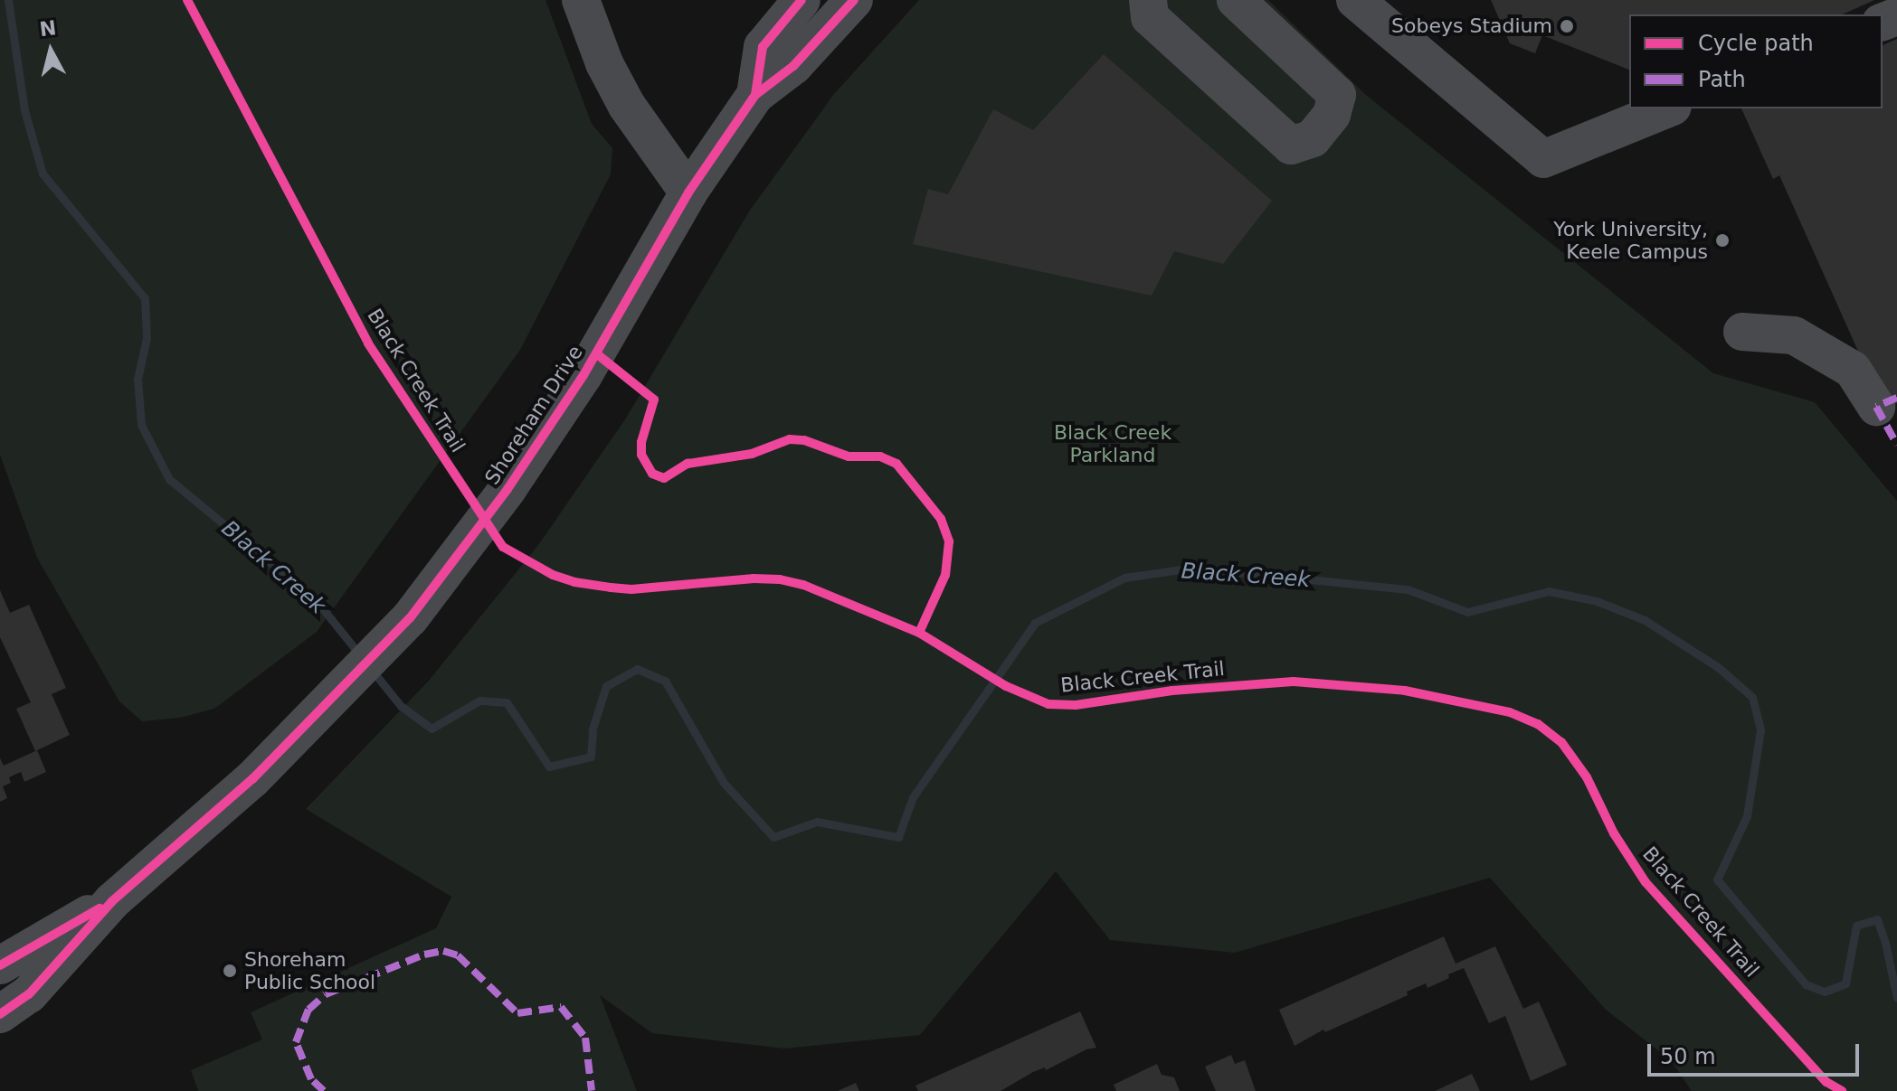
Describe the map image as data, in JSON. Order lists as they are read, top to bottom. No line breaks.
{"streets":{"street":["Shoreham Drive"],"cycle path":["Black Creek Trail"]},"water":["Black Creek"],"parks":["Black Creek Parkland"],"places":["Sobeys Stadium","York University, Keele Campus","Shoreham Public School"],"legend":["Cycle path","Path"],"scale_bar":"50 m","north":"top"}
